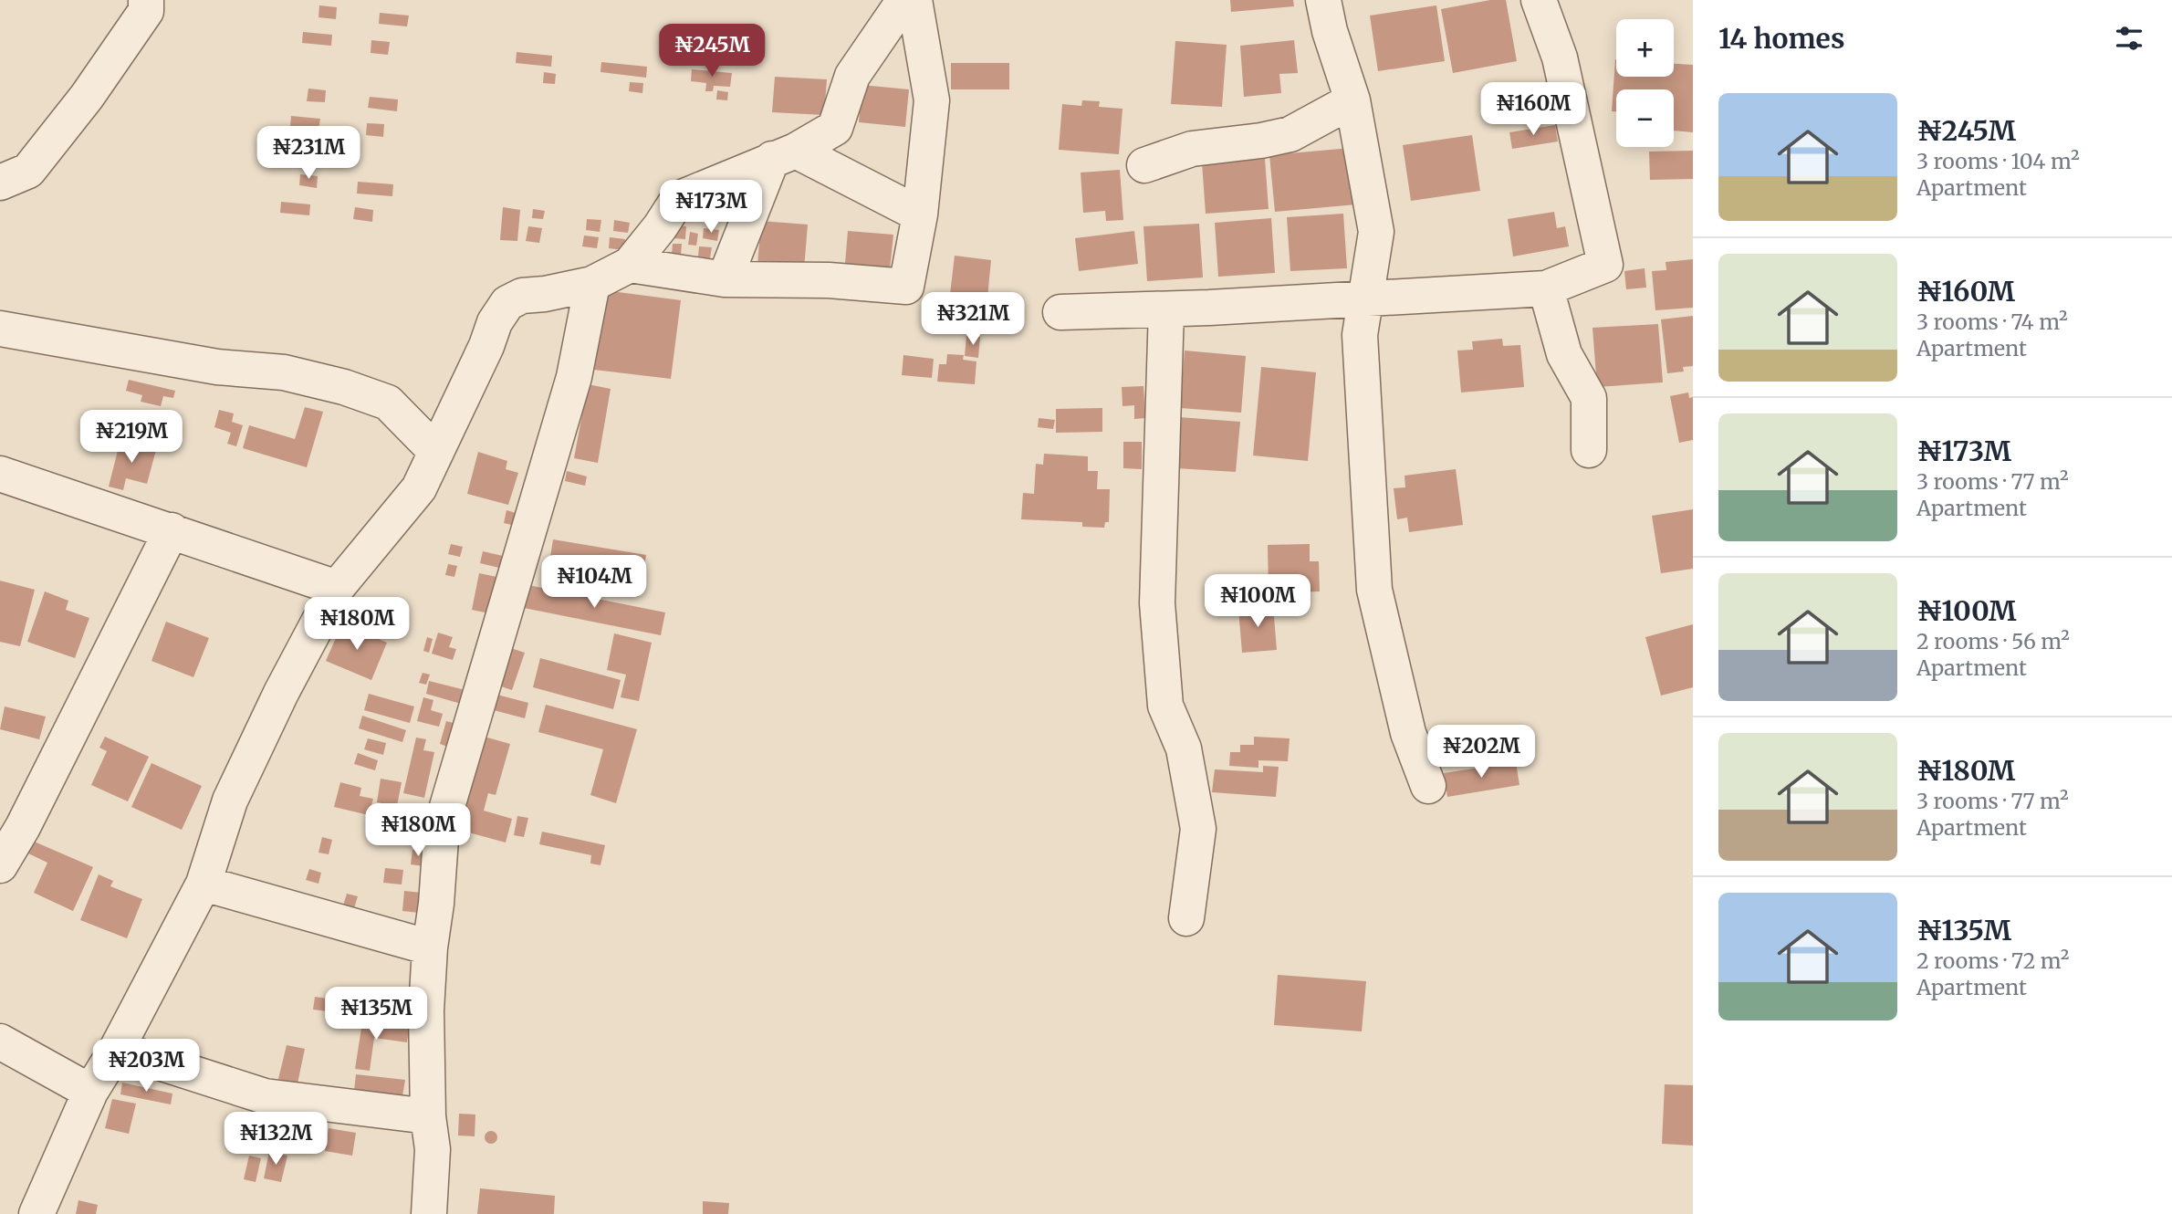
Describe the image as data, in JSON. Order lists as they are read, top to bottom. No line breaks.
{"page":{"heading":"14 homes","map_buttons":["+","−"],"price":["₦245M","₦160M","₦231M","₦173M","₦321M","₦219M","₦104M","₦100M","₦180M","₦202M","₦180M","₦135M","₦203M","₦132M"],"list":[{"name":"₦245M","note":"3 rooms · 104 m² · Apartment"},{"name":"₦160M","note":"3 rooms · 74 m² · Apartment"},{"name":"₦173M","note":"3 rooms · 77 m² · Apartment"},{"name":"₦100M","note":"2 rooms · 56 m² · Apartment"},{"name":"₦180M","note":"3 rooms · 77 m² · Apartment"},{"name":"₦135M","note":"2 rooms · 72 m² · Apartment"}]}}
